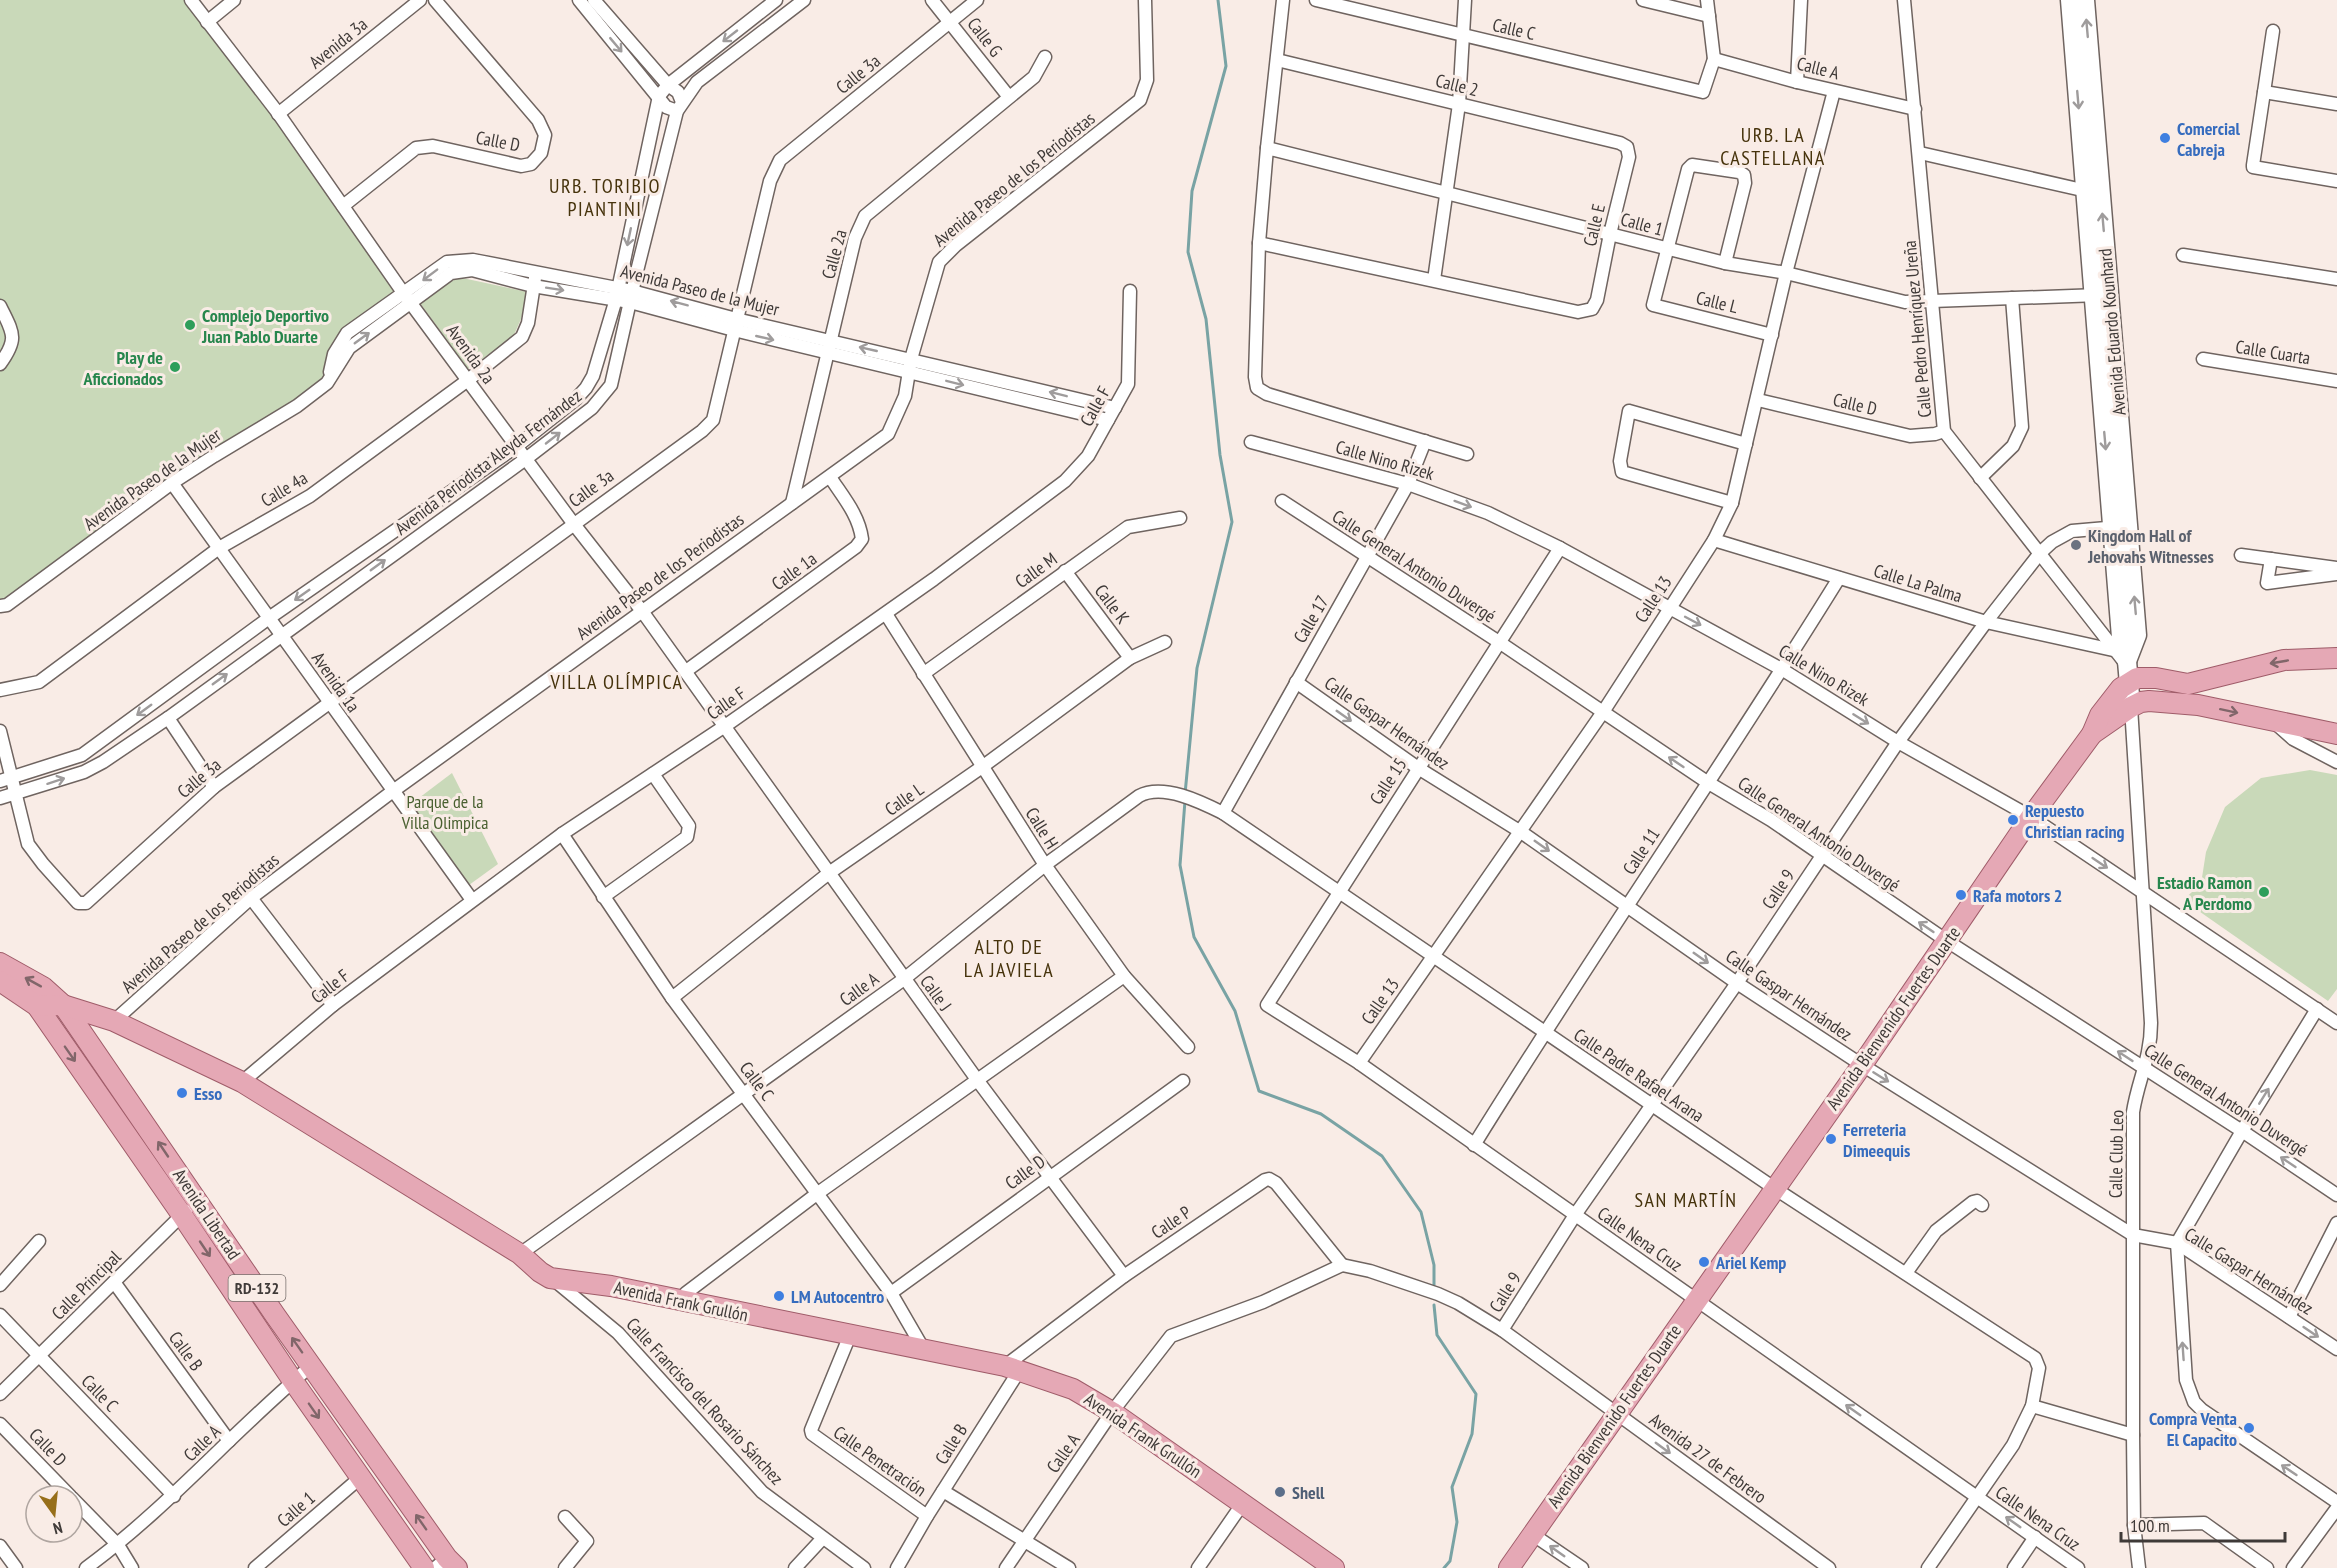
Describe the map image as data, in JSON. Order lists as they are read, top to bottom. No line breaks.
{"streets":{"main road":["Avenida Bienvenido Fuertes Duarte","Avenida Libertad","RD-132","Avenida Frank Grullón"],"street":["Calle C","Calle G","Avenida 3a","Calle A","Calle 3a","Calle 2","Calle D","Avenida Paseo de los Periodistas","Calle 1","Calle E","Calle 2a","Avenida Paseo de la Mujer","Calle L","Calle Pedro Henríquez Ureña","Avenida Eduardo Kounhard","Calle Cuarta","Avenida 2a","Calle F","Calle Nino Rizek","Avenida Periodista Aleyda Fernández","Calle 4a","Calle General Antonio Duvergé","Calle M","Calle 1a","Calle La Palma","Calle 13","Calle K","Calle 17","Avenida 1a","Calle Gaspar Hernández","Calle 15","Calle H","Calle 11","Calle 9","Calle J","Calle Padre Rafael Arana","Calle Club Leo","Calle P","Calle Nena Cruz","Calle Principal","Calle B","Calle Francisco del Rosario Sánchez","Avenida 27 de Febrero","Calle Penetración"]},"crossings":[["Calle C","Calle A"],["Calle C","Calle D"],["Calle C","Calle L"],["Calle C","Calle F"],["Calle C","Calle Principal"],["Calle C","Avenida Frank Grullón"],["Calle G","Calle 3a"],["Calle G","Calle 2a"],["Avenida 3a","Avenida 2a"],["Calle A","Calle D"],["Calle A","Calle Pedro Henríquez Ureña"],["Calle A","Calle 13"],["Calle A","Calle 17"],["Calle A","Calle H"],["Calle A","Calle J"],["Calle A","Calle Padre Rafael Arana"],["Calle A","Avenida Libertad"],["Calle A","Calle P"],["Calle A","Avenida Frank Grullón"],["Calle A","Calle B"],["Calle A","Avenida 27 de Febrero"],["Calle 3a","Avenida Paseo de la Mujer"],["Calle 3a","Avenida 2a"],["Calle 3a","Avenida Periodista Aleyda Fernández"],["Calle 3a","Avenida 1a"],["Calle 2","Calle E"],["Calle D","Calle Pedro Henríquez Ureña"],["Calle D","Avenida 2a"],["Calle D","Calle 13"],["Calle D","Calle J"],["Avenida Paseo de los Periodistas","Calle 2a"],["Avenida Paseo de los Periodistas","Avenida Paseo de la Mujer"],["Avenida Paseo de los Periodistas","Avenida 2a"],["Avenida Paseo de los Periodistas","Calle 1a"],["Avenida Paseo de los Periodistas","Avenida 1a"],["Calle 1","Calle E"],["Calle 1","Calle L"],["Calle 1","Calle Pedro Henríquez Ureña"],["Calle 1","Avenida Eduardo Kounhard"],["Calle 1","Calle 13"],["Calle 1","Avenida Libertad"],["Calle 2a","Avenida Paseo de la Mujer"],["Avenida Paseo de la Mujer","Avenida 2a"],["Avenida Paseo de la Mujer","Calle F"],["Avenida Paseo de la Mujer","Avenida Periodista Aleyda Fernández"],["Avenida Paseo de la Mujer","Calle 4a"],["Avenida Paseo de la Mujer","Avenida 1a"],["Calle L","Calle 13"],["Calle L","Calle K"],["Calle L","Calle H"],["Calle L","Calle J"],["Calle Pedro Henríquez Ureña","Avenida Eduardo Kounhard"],["Calle Pedro Henríquez Ureña","Calle La Palma"],["Calle Pedro Henríquez Ureña","Calle 9"],["Calle Pedro Henríquez Ureña","Avenida Bienvenido Fuertes Duarte"],["Avenida Eduardo Kounhard","Calle La Palma"],["Avenida Eduardo Kounhard","Calle 9"],["Avenida Eduardo Kounhard","Avenida Bienvenido Fuertes Duarte"],["Avenida Eduardo Kounhard","Calle Club Leo"],["Avenida 2a","Calle F"],["Avenida 2a","Avenida Periodista Aleyda Fernández"],["Avenida 2a","Calle 4a"],["Avenida 2a","Calle 1a"],["Avenida 2a","Calle J"],["Calle F","Avenida 1a"],["Calle F","Calle H"],["Calle F","Calle J"],["Calle Nino Rizek","Calle 13"],["Calle Nino Rizek","Calle 17"],["Calle Nino Rizek","Calle 15"],["Calle Nino Rizek","Calle 11"],["Calle Nino Rizek","Calle 9"],["Calle Nino Rizek","Avenida Bienvenido Fuertes Duarte"],["Calle Nino Rizek","Calle Club Leo"],["Avenida Periodista Aleyda Fernández","Avenida 1a"],["Calle 4a","Avenida 1a"],["Calle General Antonio Duvergé","Calle 13"],["Calle General Antonio Duvergé","Calle 17"],["Calle General Antonio Duvergé","Calle 15"],["Calle General Antonio Duvergé","Calle 11"],["Calle General Antonio Duvergé","Calle 9"],["Calle General Antonio Duvergé","Avenida Bienvenido Fuertes Duarte"],["Calle General Antonio Duvergé","Calle Club Leo"],["Calle M","Calle K"],["Calle M","Calle H"],["Calle La Palma","Calle 13"],["Calle La Palma","Calle 11"],["Calle La Palma","Calle 9"],["Calle La Palma","Avenida Bienvenido Fuertes Duarte"],["Calle 13","Calle Gaspar Hernández"],["Calle 13","Calle Padre Rafael Arana"],["Calle 13","Calle Nena Cruz"],["Calle 17","Calle Gaspar Hernández"],["Calle 17","Calle Padre Rafael Arana"],["Calle Gaspar Hernández","Calle 15"],["Calle Gaspar Hernández","Calle 11"],["Calle Gaspar Hernández","Calle 9"],["Calle Gaspar Hernández","Avenida Bienvenido Fuertes Duarte"],["Calle Gaspar Hernández","Calle Club Leo"],["Calle 15","Calle Padre Rafael Arana"],["Calle 15","Calle Nena Cruz"],["Calle 11","Calle Padre Rafael Arana"],["Calle 11","Calle Nena Cruz"],["Calle 9","Calle Padre Rafael Arana"],["Calle 9","Calle Nena Cruz"],["Calle 9","Avenida 27 de Febrero"],["Calle J","Calle P"],["Avenida Bienvenido Fuertes Duarte","Calle Padre Rafael Arana"],["Avenida Bienvenido Fuertes Duarte","Calle Club Leo"],["Avenida Bienvenido Fuertes Duarte","Calle Nena Cruz"],["Avenida Bienvenido Fuertes Duarte","Avenida 27 de Febrero"],["Avenida Libertad","Calle Principal"],["Avenida Libertad","RD-132"],["Calle P","Avenida Frank Grullón"],["Calle P","Calle B"],["Calle P","Avenida 27 de Febrero"],["Calle Principal","Calle B"],["Avenida Frank Grullón","Calle B"],["Avenida Frank Grullón","Calle Francisco del Rosario Sánchez"],["Avenida Frank Grullón","Calle Penetración"],["Calle B","Calle Penetración"]],"one_way":["Calle Nino Rizek","Calle General Antonio Duvergé","Calle Gaspar Hernández","Calle Nena Cruz","Avenida 27 de Febrero"],"districts":["URB. LA CASTELLANA","URB. TORIBIO PIANTINI","VILLA OLÍMPICA","ALTO DE LA JAVIELA","SAN MARTÍN"],"parks":["Parque de la Villa Olimpica"],"places":["Comercial Cabreja","Complejo Deportivo Juan Pablo Duarte","Play de Aficcionados","Kingdom Hall of Jehovahs Witnesses","Repuesto Christian racing","Estadio Ramon A Perdomo","Rafa motors 2","Esso","Ferreteria Dimeequis","Ariel Kemp","LM Autocentro","Compra Venta El Capacito","Shell"],"scale_bar":"100 m","north":"bottom"}
